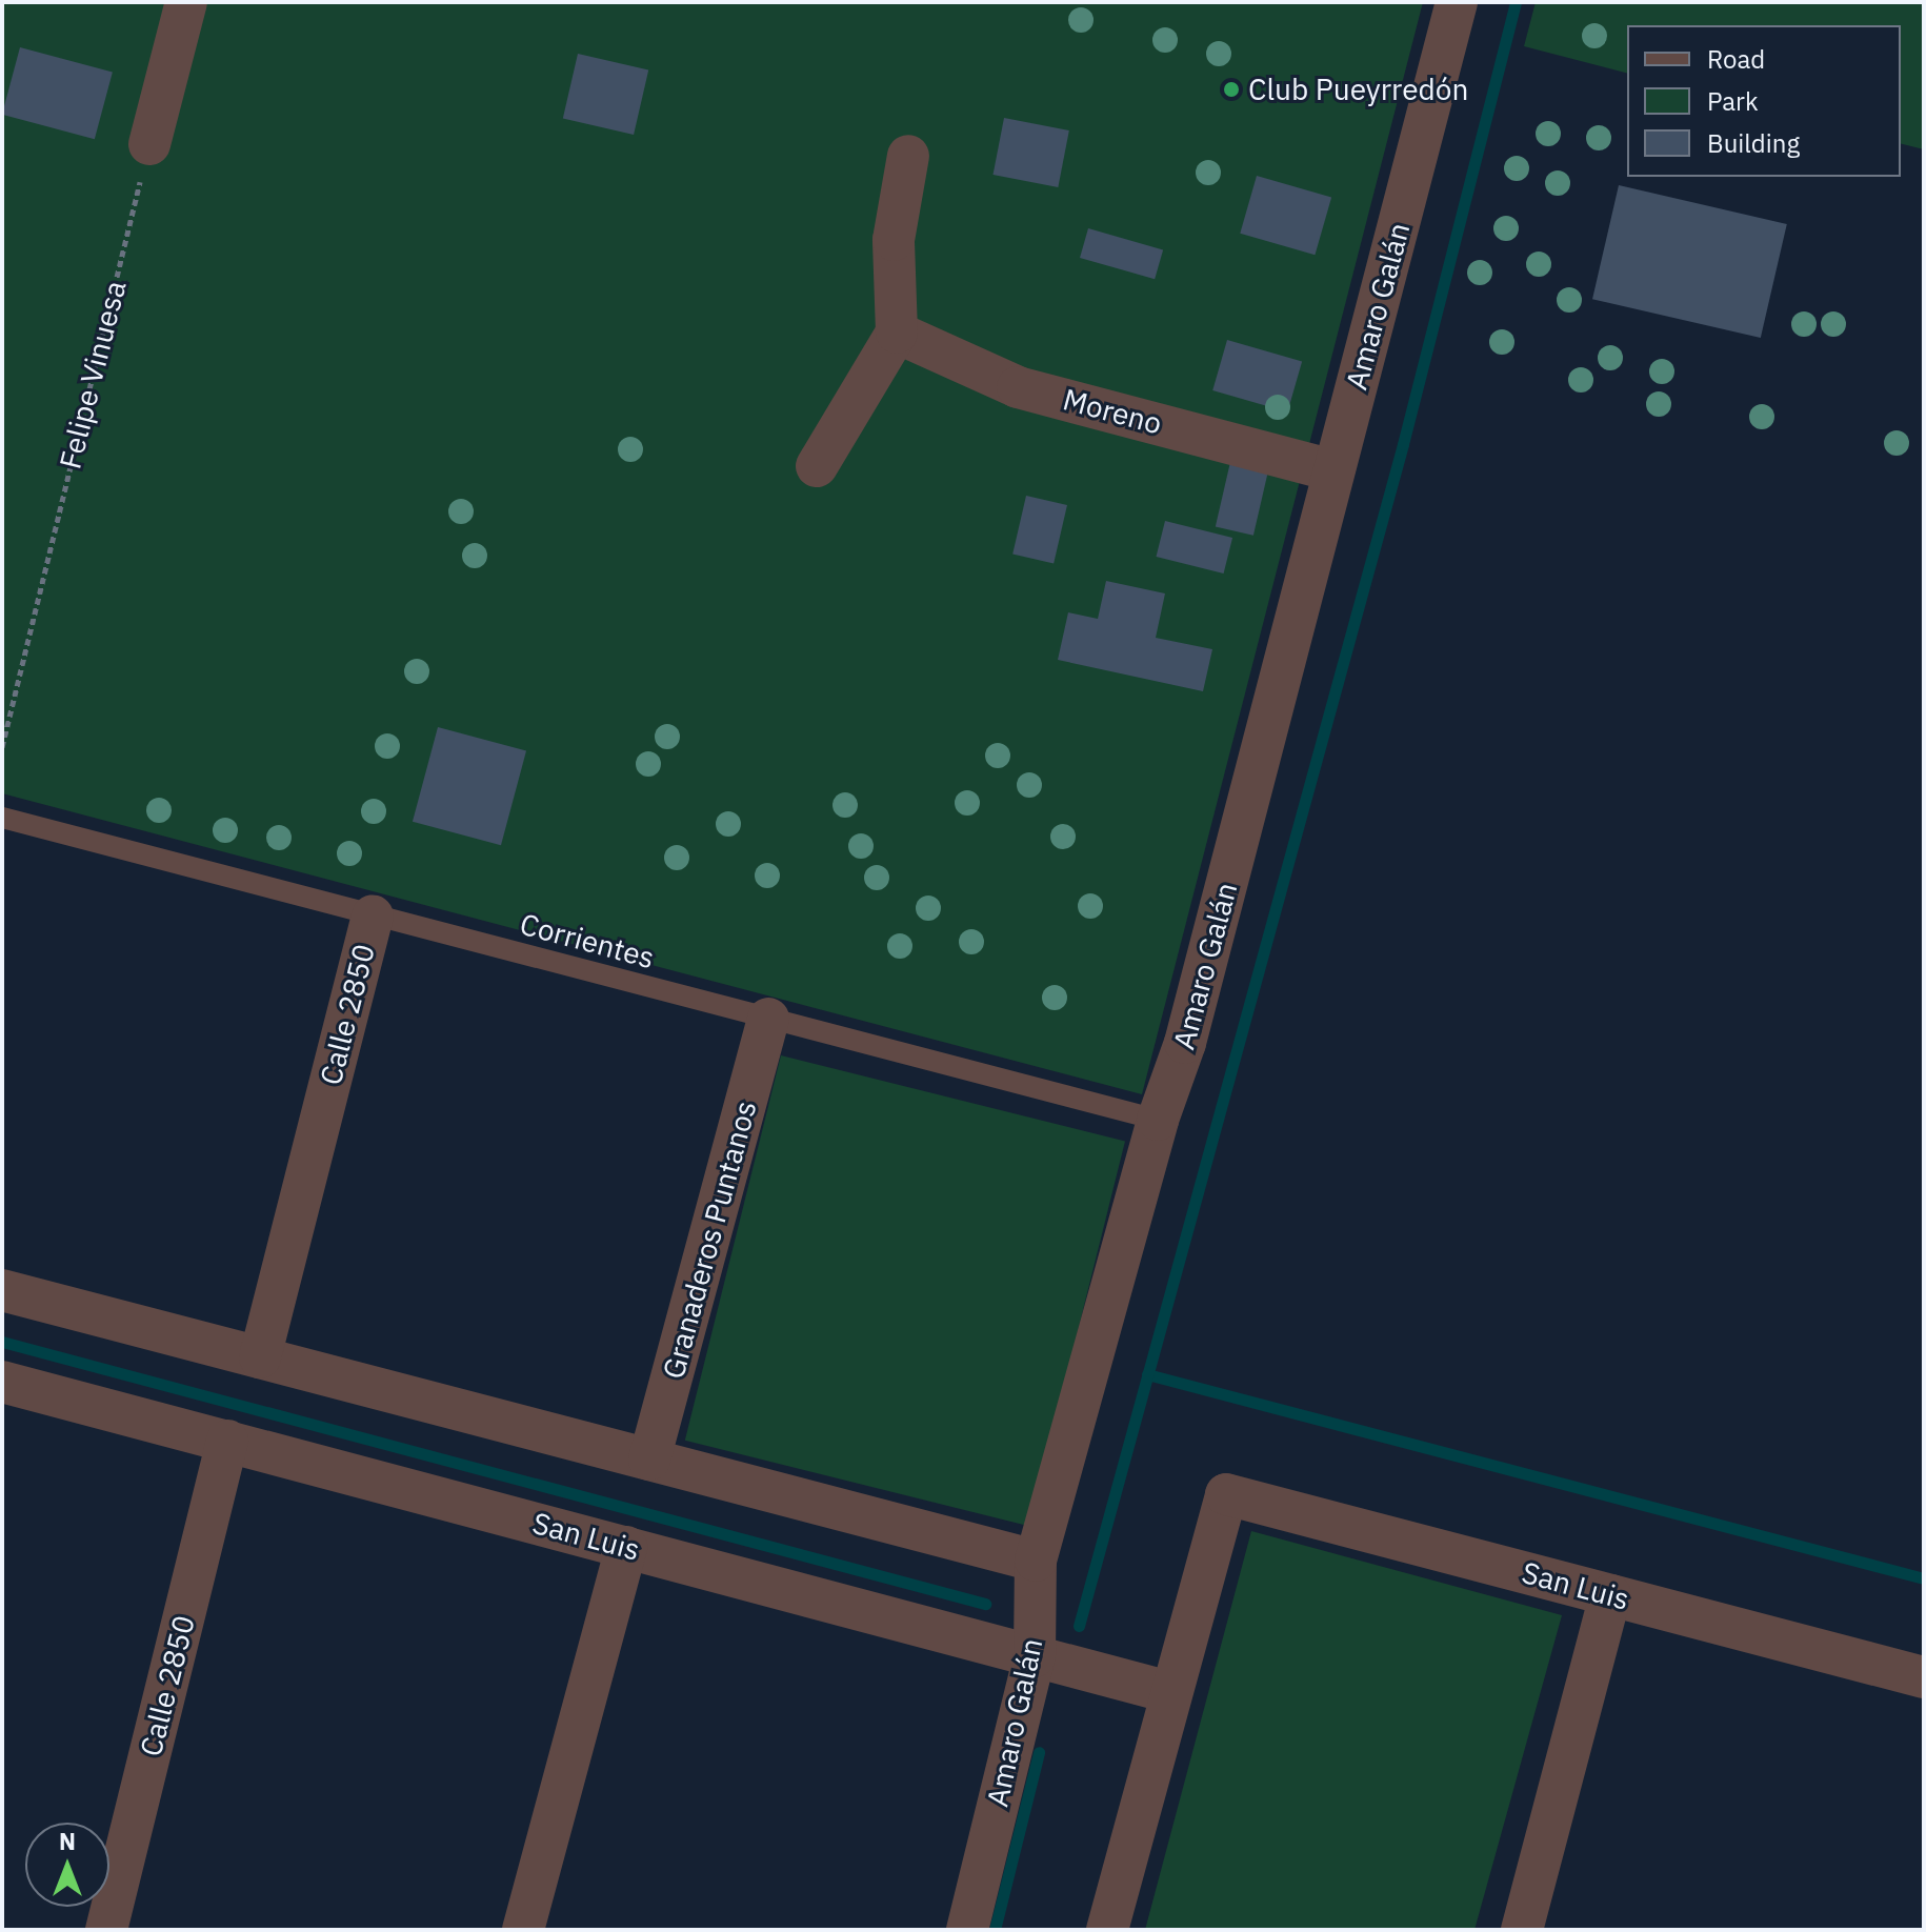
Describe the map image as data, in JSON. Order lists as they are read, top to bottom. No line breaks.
{"streets":{"street":["Amaro Galán","Moreno","Calle 2850","Granaderos Puntanos","San Luis"],"lane":["Corrientes"],"path":["Felipe Vinuesa"]},"crossings":[["Amaro Galán","Moreno"],["Amaro Galán","Corrientes"],["Amaro Galán","San Luis"],["Corrientes","Calle 2850"],["Corrientes","Granaderos Puntanos"],["Calle 2850","San Luis"]],"places":["Club Pueyrredón"],"legend":["Road","Park","Building"],"north":"top"}
